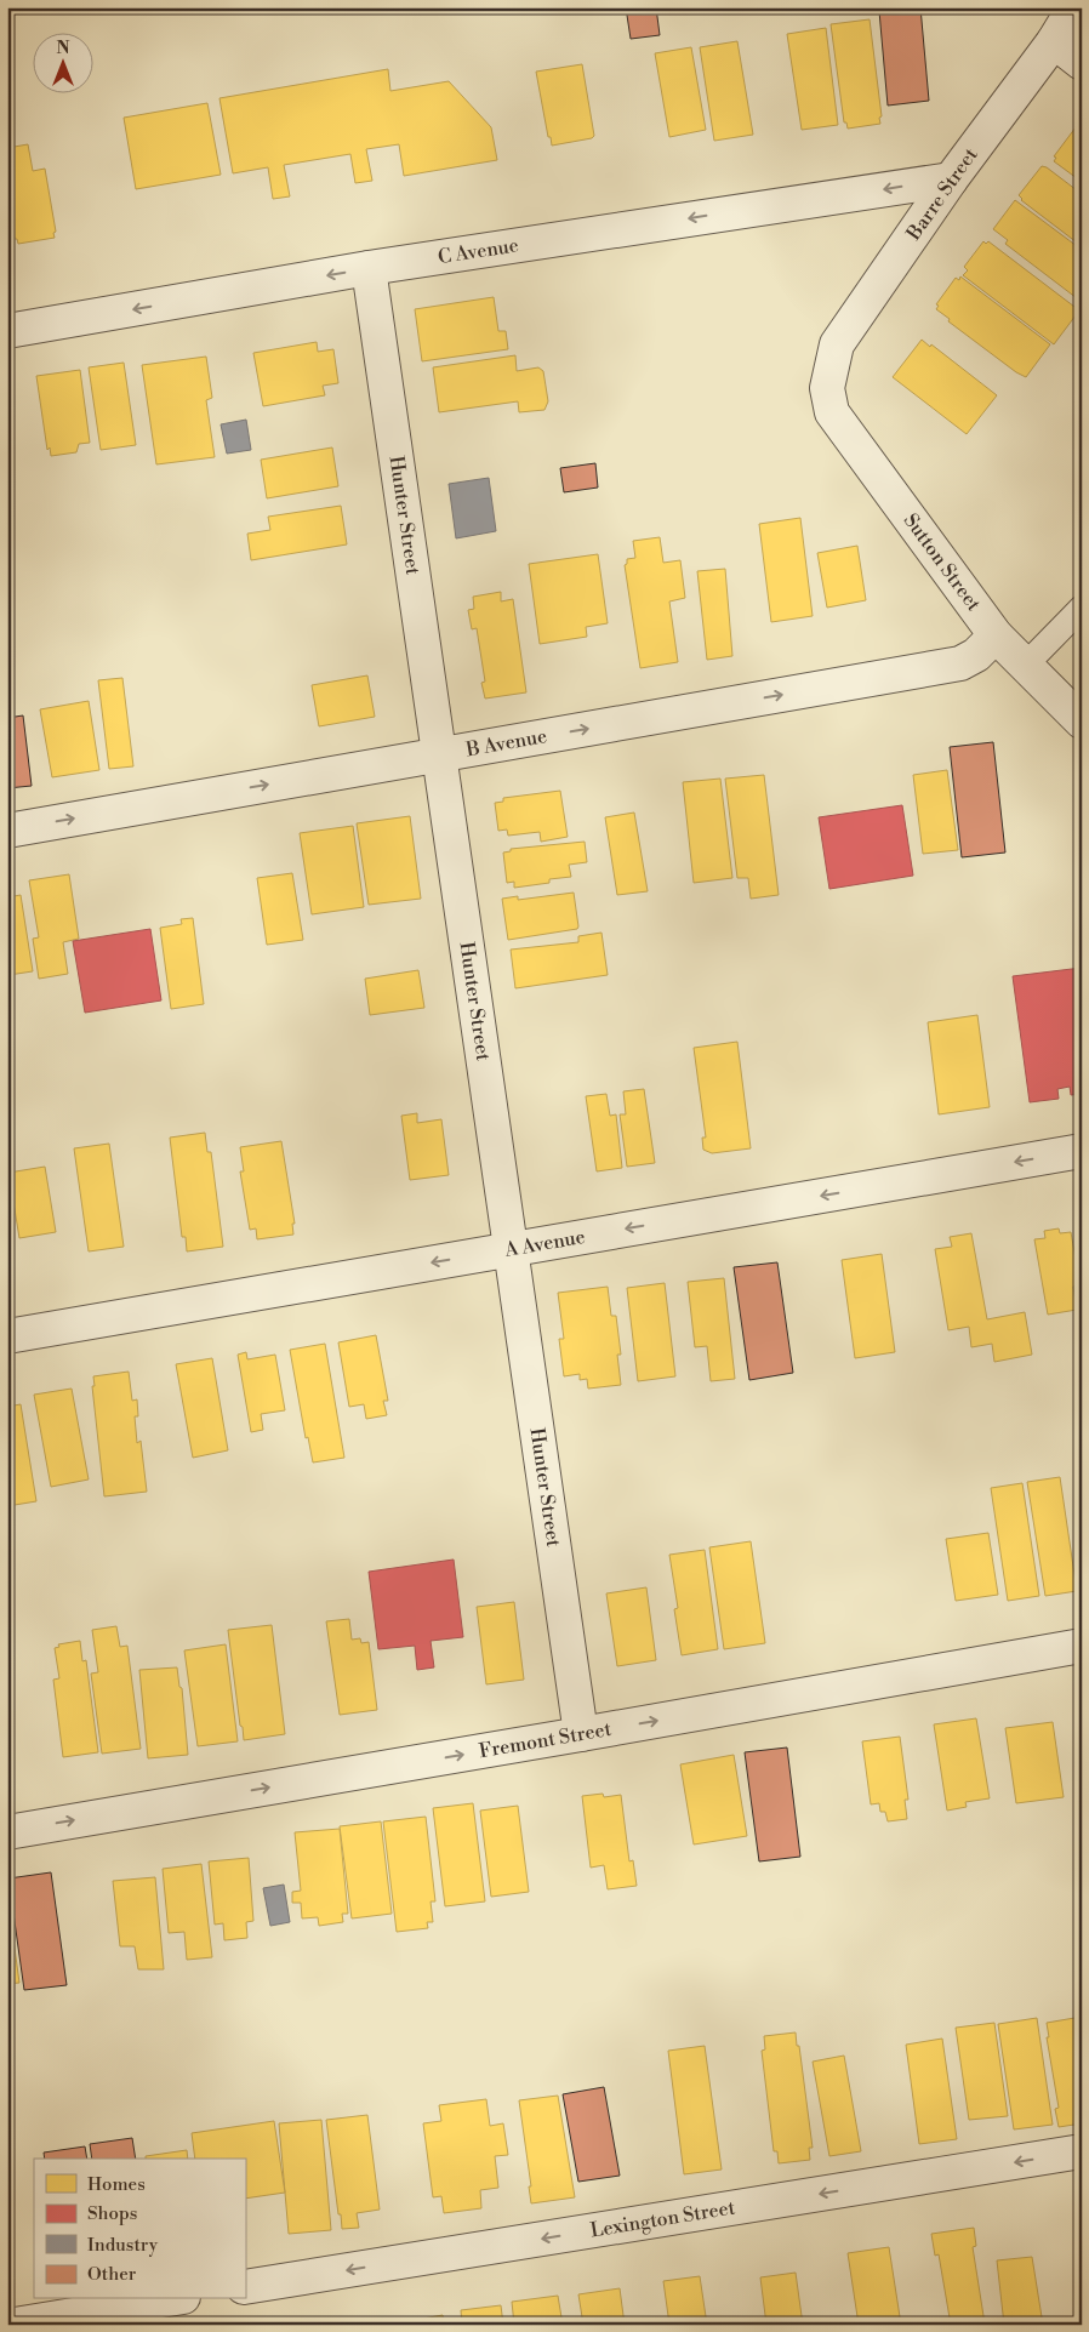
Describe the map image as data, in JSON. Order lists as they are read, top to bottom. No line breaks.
{"streets":{"street":["Barre Street","C Avenue","Hunter Street","Sutton Street","B Avenue","A Avenue","Fremont Street","Lexington Street"]},"crossings":[["Barre Street","C Avenue"],["Barre Street","Sutton Street"],["C Avenue","Hunter Street"],["Hunter Street","B Avenue"],["Hunter Street","A Avenue"],["Hunter Street","Fremont Street"],["Sutton Street","B Avenue"]],"one_way":["C Avenue","B Avenue","A Avenue","Fremont Street","Lexington Street"],"legend":["Homes","Shops","Industry","Other"],"north":"top"}
